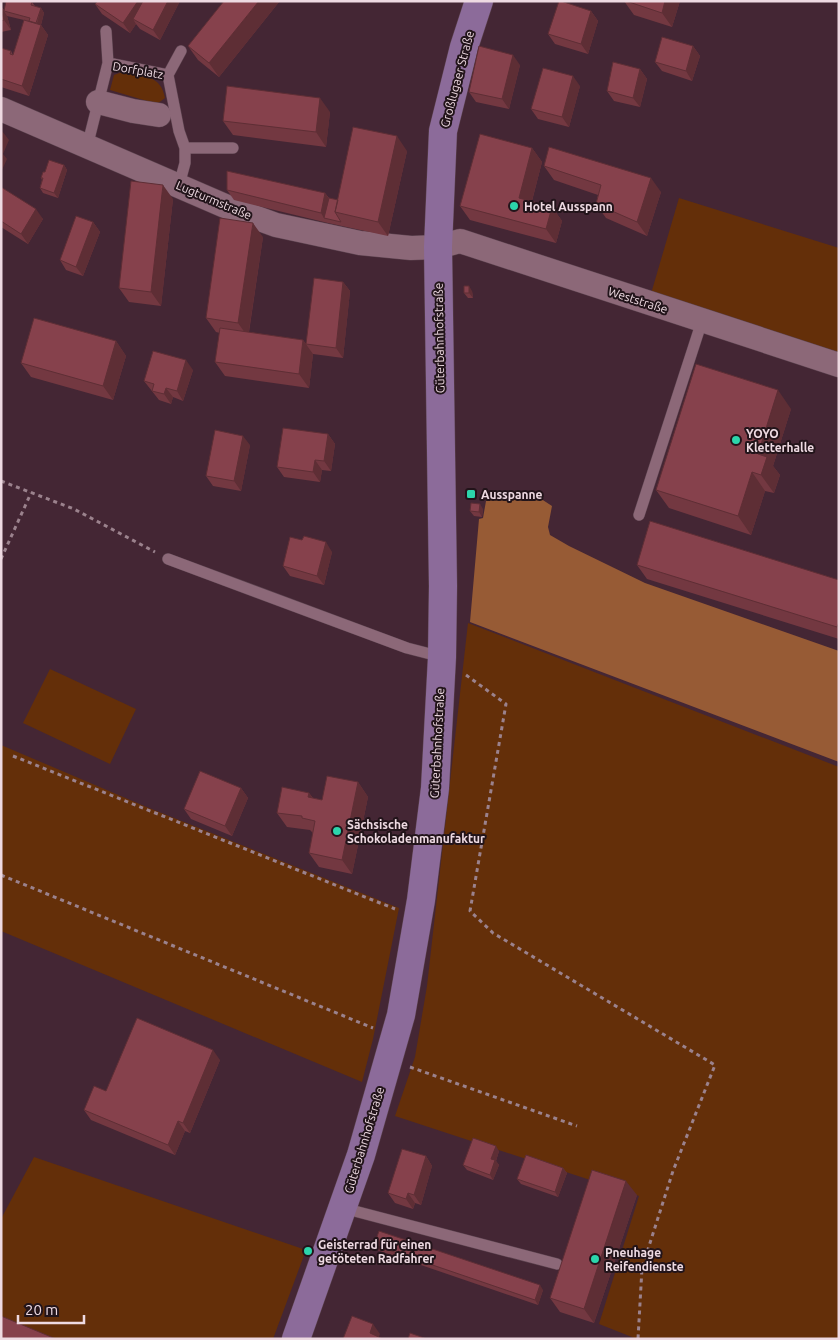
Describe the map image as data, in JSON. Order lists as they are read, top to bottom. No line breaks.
{"streets":{"main road":["Großlugaer Straße","Güterbahnhofstraße"],"street":["Lugturmstraße","Weststraße"],"lane":["Dorfplatz"]},"crossings":[["Dorfplatz","Lugturmstraße"],["Großlugaer Straße","Lugturmstraße"],["Großlugaer Straße","Weststraße"],["Großlugaer Straße","Güterbahnhofstraße"],["Lugturmstraße","Weststraße"],["Lugturmstraße","Güterbahnhofstraße"],["Weststraße","Güterbahnhofstraße"]],"places":{"other":["Hotel Ausspann","YOYO Kletterhalle","Sächsische Schokoladenmanufaktur","Geisterrad für einen getöteten Radfahrer","Pneuhage Reifendienste"],"transit":["Ausspanne"]},"scale_bar":"20 m"}
